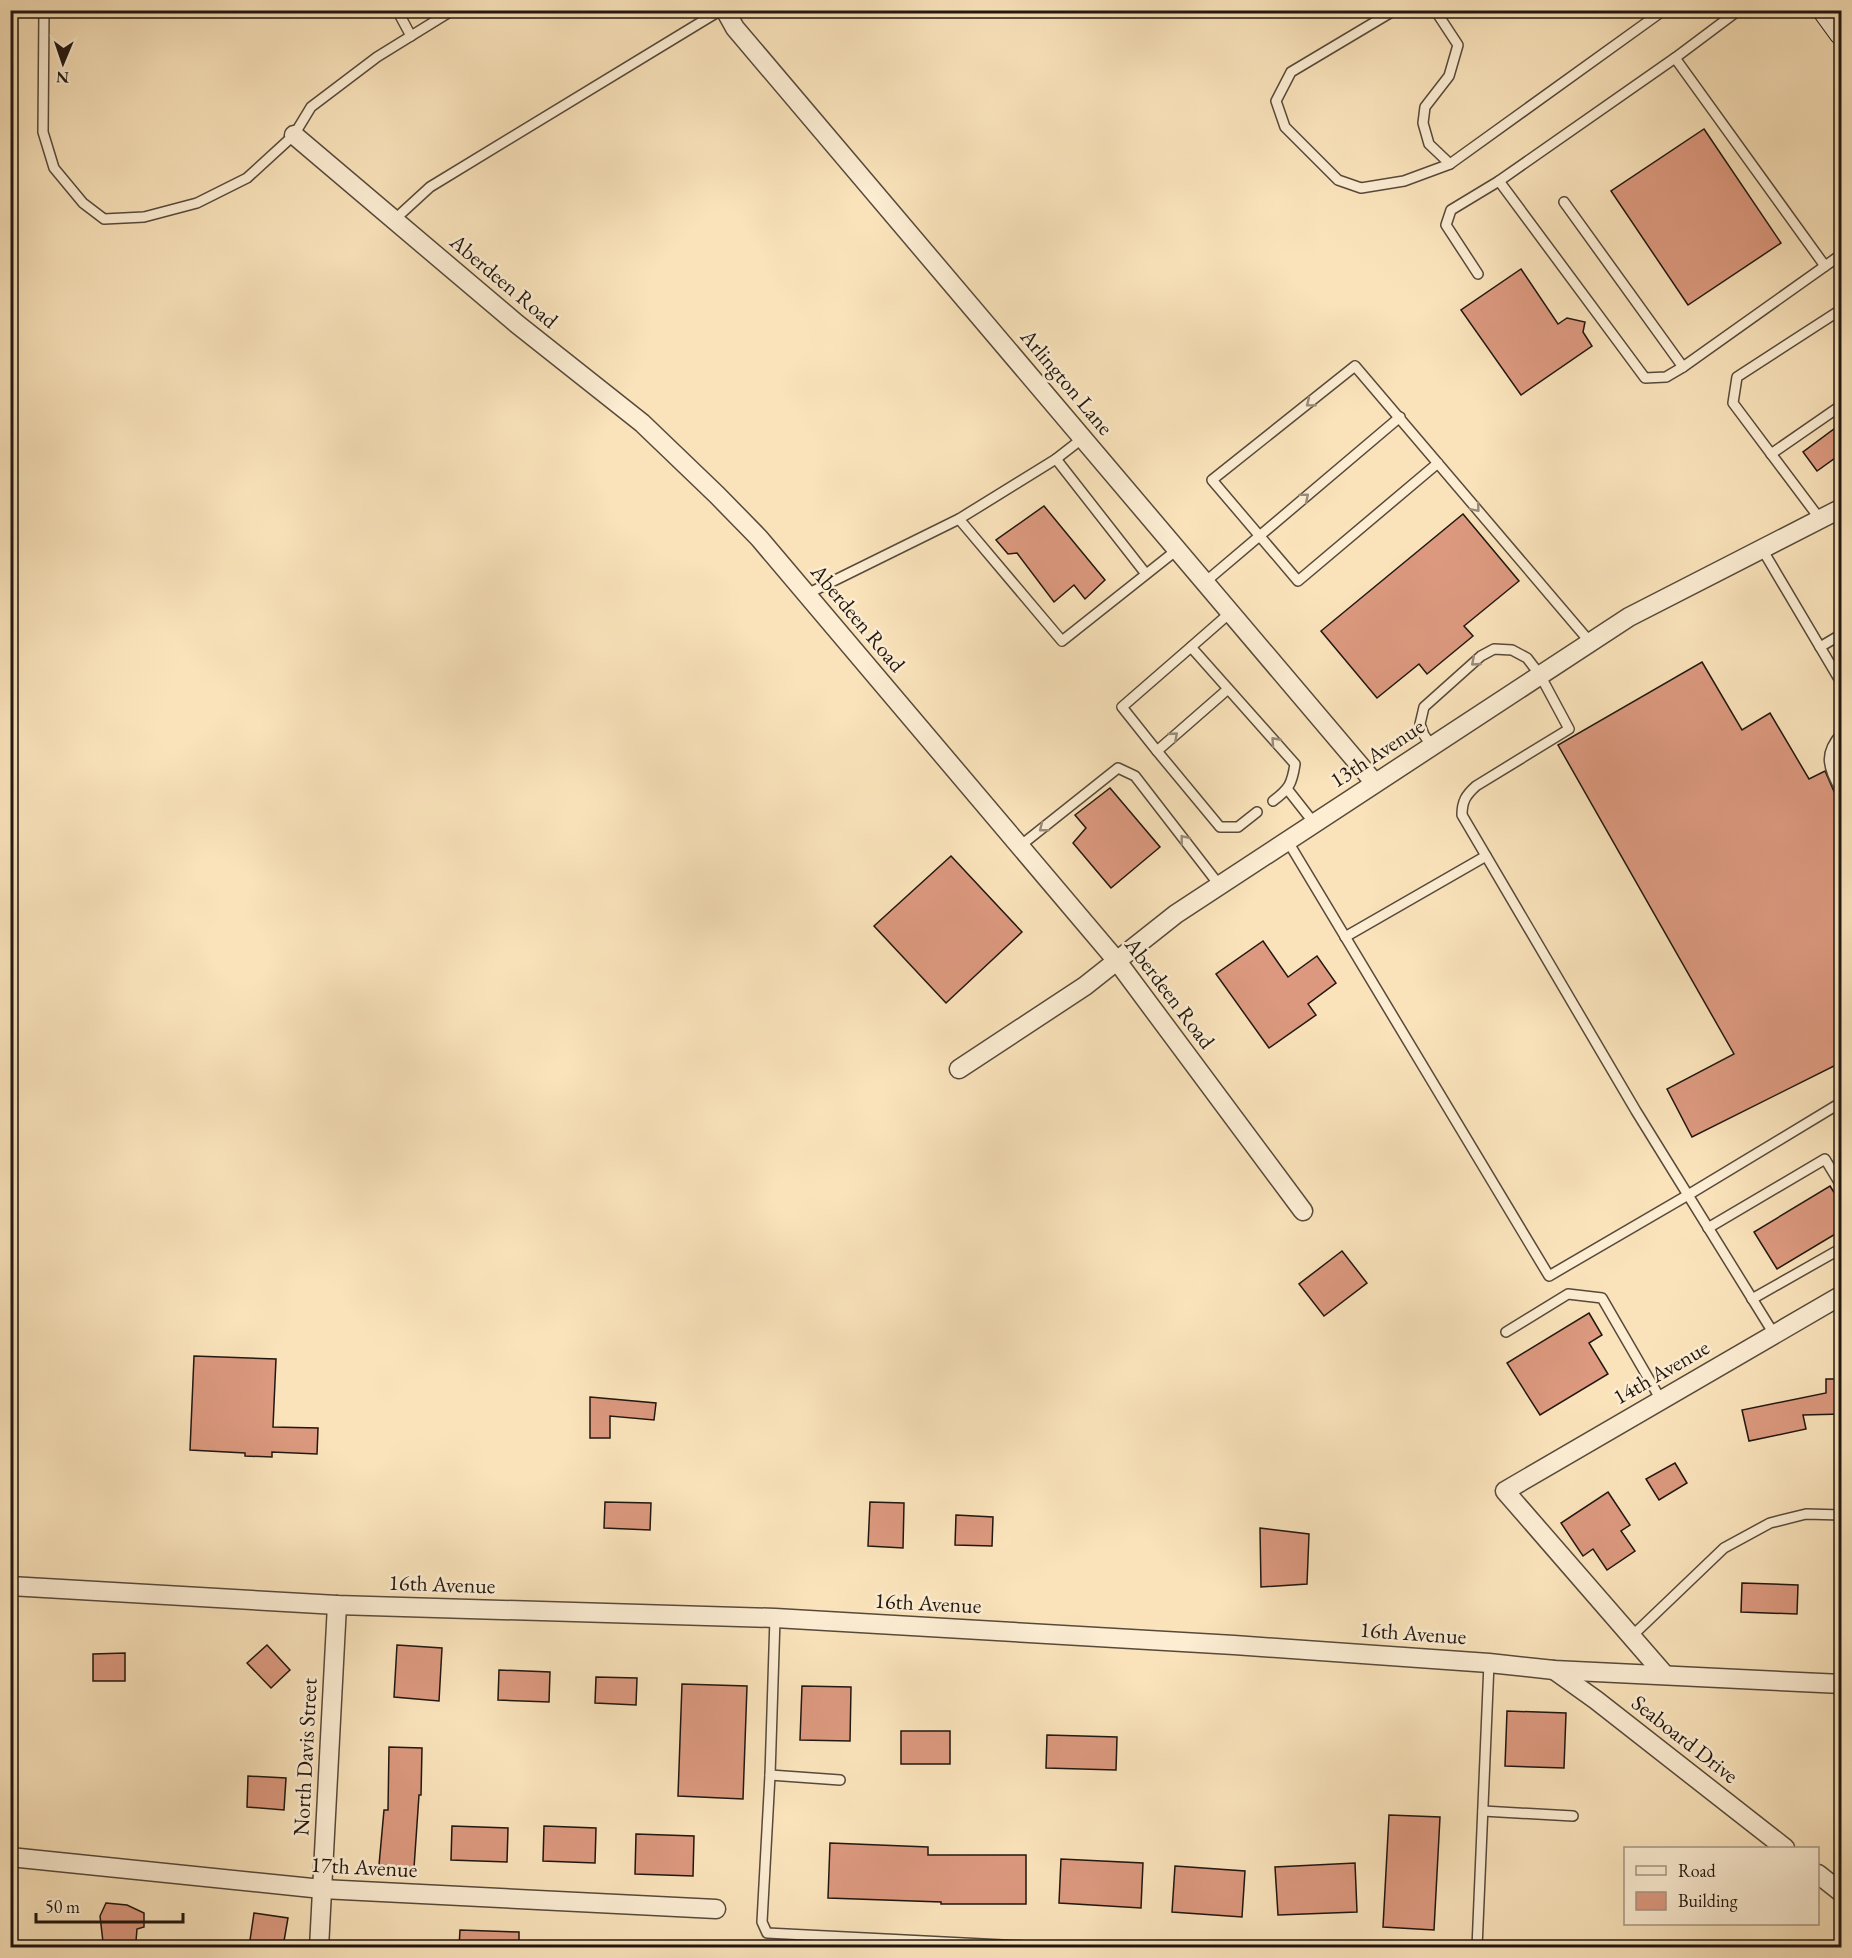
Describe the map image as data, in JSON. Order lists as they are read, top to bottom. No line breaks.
{"streets":{"street":["Aberdeen Road","Arlington Lane","13th Avenue","14th Avenue","16th Avenue","Seaboard Drive","North Davis Street","17th Avenue"]},"crossings":[["Aberdeen Road","13th Avenue"],["Arlington Lane","13th Avenue"],["16th Avenue","Seaboard Drive"],["16th Avenue","North Davis Street"],["North Davis Street","17th Avenue"]],"legend":["Road","Building"],"scale_bar":"50 m","north":"bottom"}
